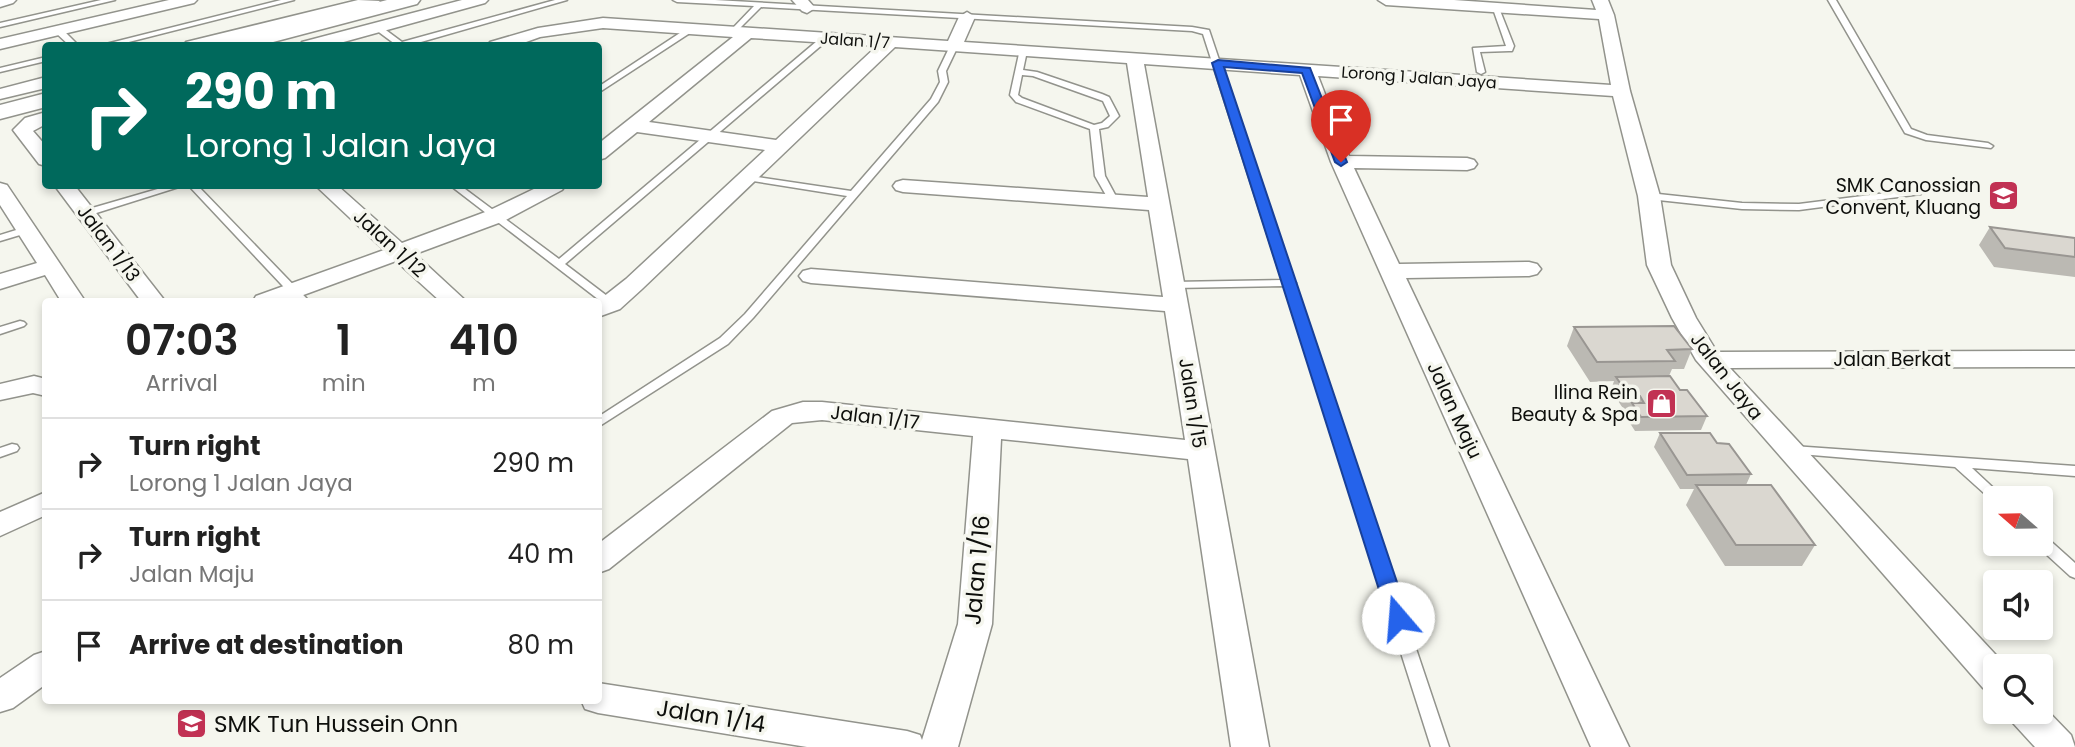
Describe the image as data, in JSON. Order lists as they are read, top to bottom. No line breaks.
{"streets":{"street":["Jalan 1/7","Lorong 1 Jalan Jaya","Jalan 1/13","Jalan 1/12","Jalan Berkat","Jalan Jaya","Jalan 1/15","Jalan Maju","Jalan 1/17","Jalan 1/16","Jalan 1/14"]},"crossings":[["Jalan 1/7","Lorong 1 Jalan Jaya"],["Jalan 1/7","Jalan 1/15"],["Lorong 1 Jalan Jaya","Jalan Jaya"],["Lorong 1 Jalan Jaya","Jalan Maju"],["Jalan Berkat","Jalan Jaya"],["Jalan 1/15","Jalan 1/17"],["Jalan 1/17","Jalan 1/16"]],"places":{"school or university":["SMK Canossian Convent, Kluang","SMK Tun Hussein Onn"],"shop":["Ilina Rein Beauty & Spa"]},"north":"left","page":{"turn":["290 m","Lorong 1 Jalan Jaya"],"eta":["07:03","Arrival","1","min","410","m"],"list":[{"name":"Turn right","note":"Lorong 1 Jalan Jaya","value":"290 m"},{"name":"Turn right","note":"Jalan Maju","value":"40 m"},{"name":"Arrive at destination","value":"80 m"}]}}
